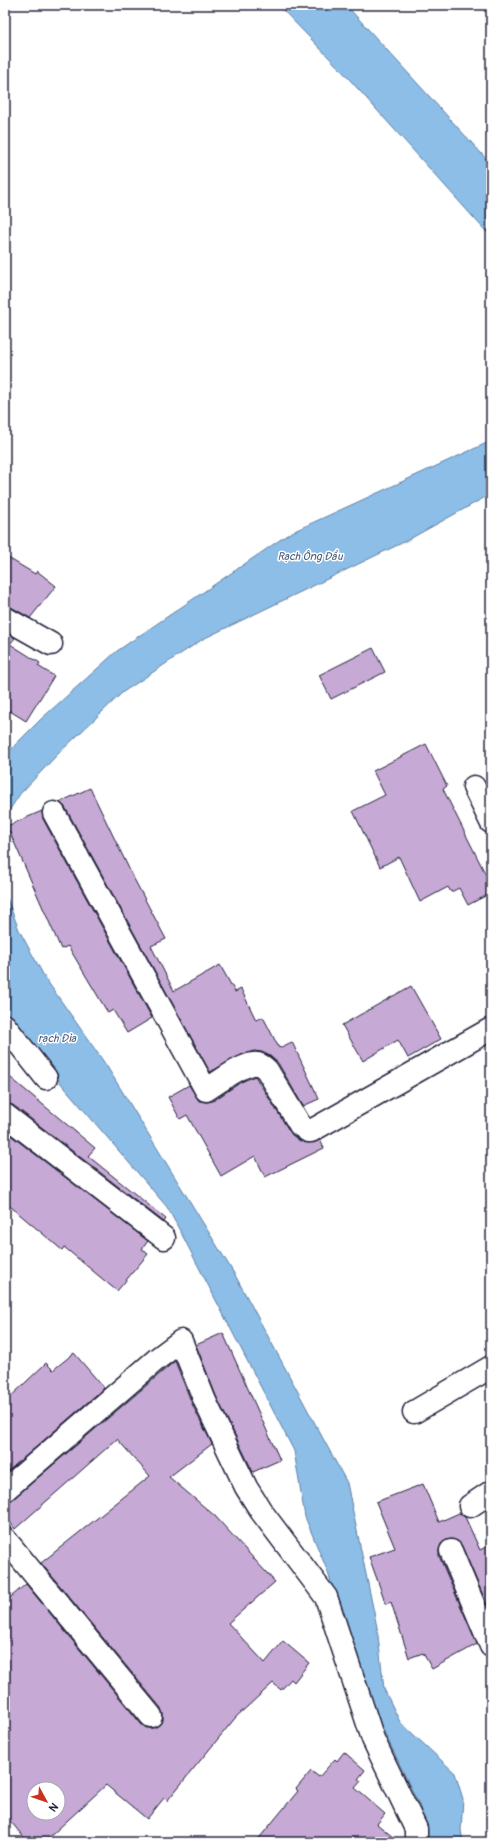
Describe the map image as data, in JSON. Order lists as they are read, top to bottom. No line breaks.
{"water":["Rạch Ông Đầu","rạch Đìa"],"north":"bottom right"}
